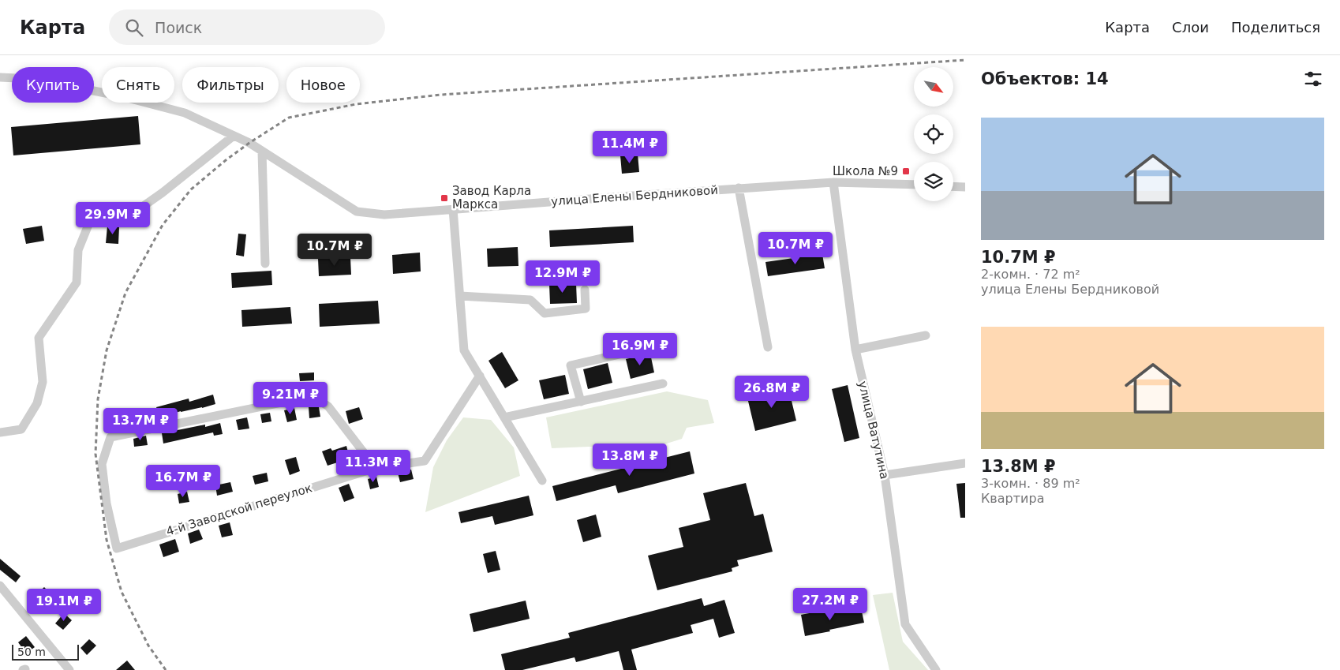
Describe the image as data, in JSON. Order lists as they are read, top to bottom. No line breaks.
{"streets":{"street":["улица Елены Бердниковой","улица Ватутина","4-й Заводской переулок"]},"crossings":[["улица Елены Бердниковой","улица Ватутина"]],"places":{"transit":["Школа №9","Завод Карла Маркса"]},"scale_bar":"50 m","north":"bottom right","page":{"header":"Карта","search":"Поиск","nav":["Карта","Слои","Поделиться"],"heading":"Объектов: 14","chip":["Купить","Снять","Фильтры","Новое"],"list":[{"name":"10.7M ₽","note":"2-комн. · 72 m² · улица Елены Бердниковой"},{"name":"13.8M ₽","note":"3-комн. · 89 m² · Квартира"}],"price":["11.4M ₽","29.9M ₽","10.7M ₽","10.7M ₽","12.9M ₽","16.9M ₽","26.8M ₽","9.21M ₽","13.7M ₽","13.8M ₽","11.3M ₽","16.7M ₽","27.2M ₽","19.1M ₽"],"scale":"50 m"}}
